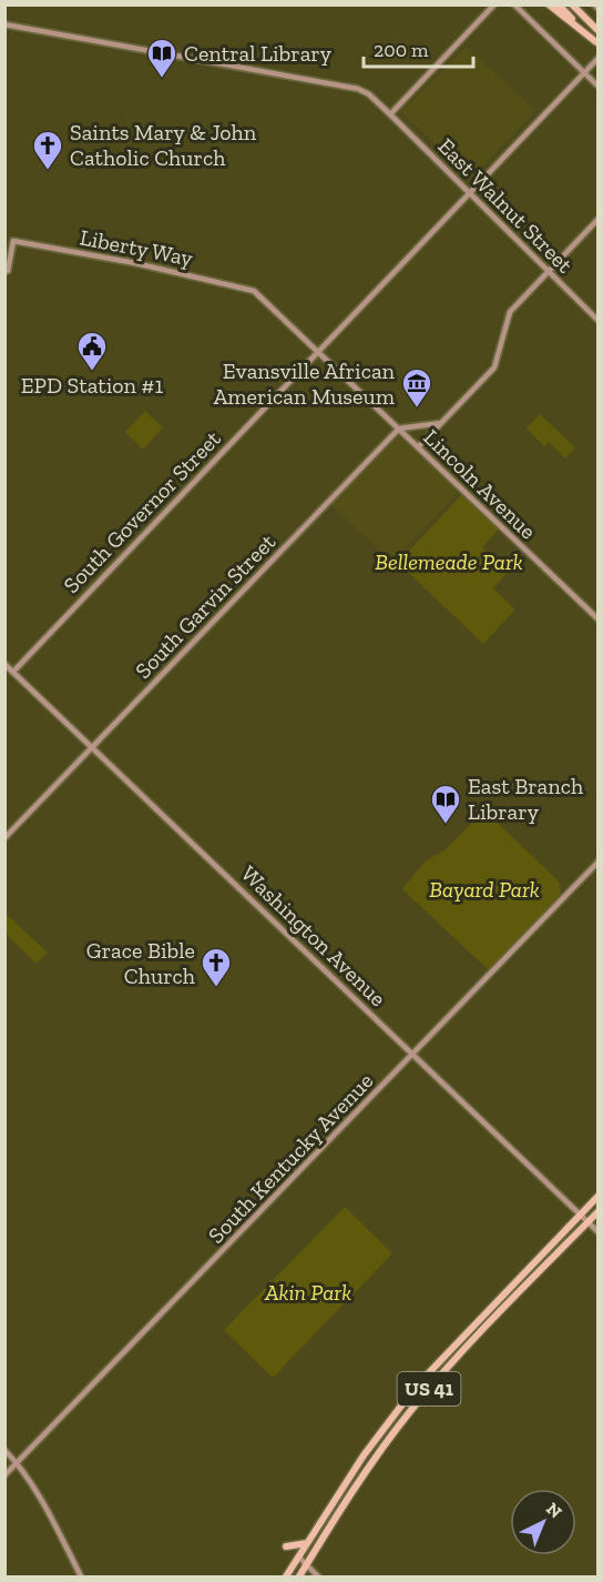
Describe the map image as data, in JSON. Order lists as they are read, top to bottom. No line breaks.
{"streets":{"highway":["US 41"],"street":["East Walnut Street","Liberty Way","Lincoln Avenue","South Governor Street","South Garvin Street","Washington Avenue","South Kentucky Avenue"]},"crossings":[["East Walnut Street","South Governor Street"],["Liberty Way","Lincoln Avenue"],["Lincoln Avenue","South Governor Street"],["Lincoln Avenue","South Garvin Street"],["South Governor Street","Washington Avenue"],["South Garvin Street","Washington Avenue"],["Washington Avenue","South Kentucky Avenue"],["Washington Avenue","US 41"]],"parks":["Bellemeade Park","Bayard Park","Akin Park"],"places":{"library":["Central Library","East Branch Library"],"church":["Saints Mary & John Catholic Church","Grace Bible Church"],"public building":["EPD Station #1"],"museum":["Evansville African American Museum"]},"scale_bar":"200 m","north":"top right"}
